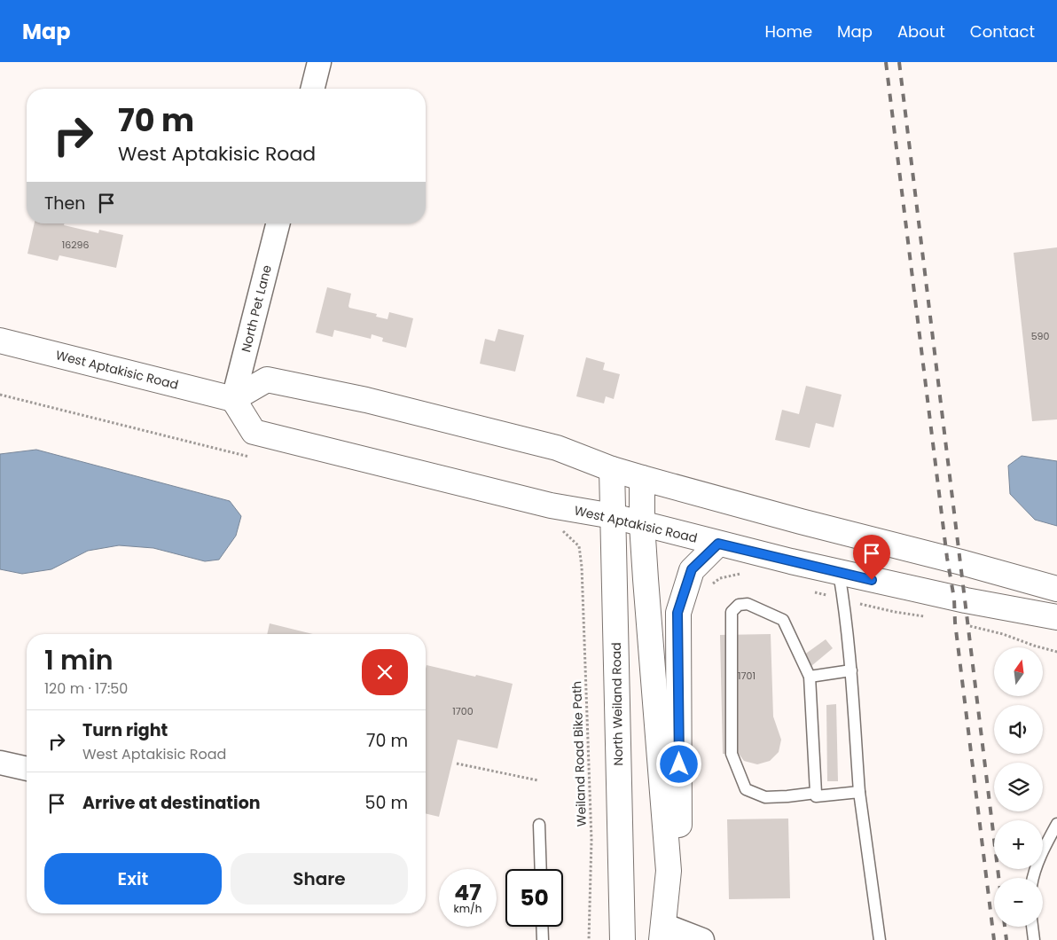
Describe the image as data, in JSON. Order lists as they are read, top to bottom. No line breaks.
{"streets":{"main road":["West Aptakisic Road","North Weiland Road"],"street":["North Pet Lane"],"path":["Weiland Road Bike Path"]},"crossings":[["North Pet Lane","West Aptakisic Road"],["West Aptakisic Road","North Weiland Road"]],"house_numbers":["16296","590","1701","1700"],"north":"top","page":{"header":"Map","nav":["Home","Map","About","Contact"],"turn":["70 m","West Aptakisic Road"],"then":"Then","heading":["1 min","120 m · 17:50"],"map_buttons":["+","−"],"list":[{"name":"Turn right","note":"West Aptakisic Road","value":"70 m"},{"name":"Arrive at destination","value":"50 m"}],"buttons":["Exit","Share"],"speed":"47 km/h","limit":"50"}}
